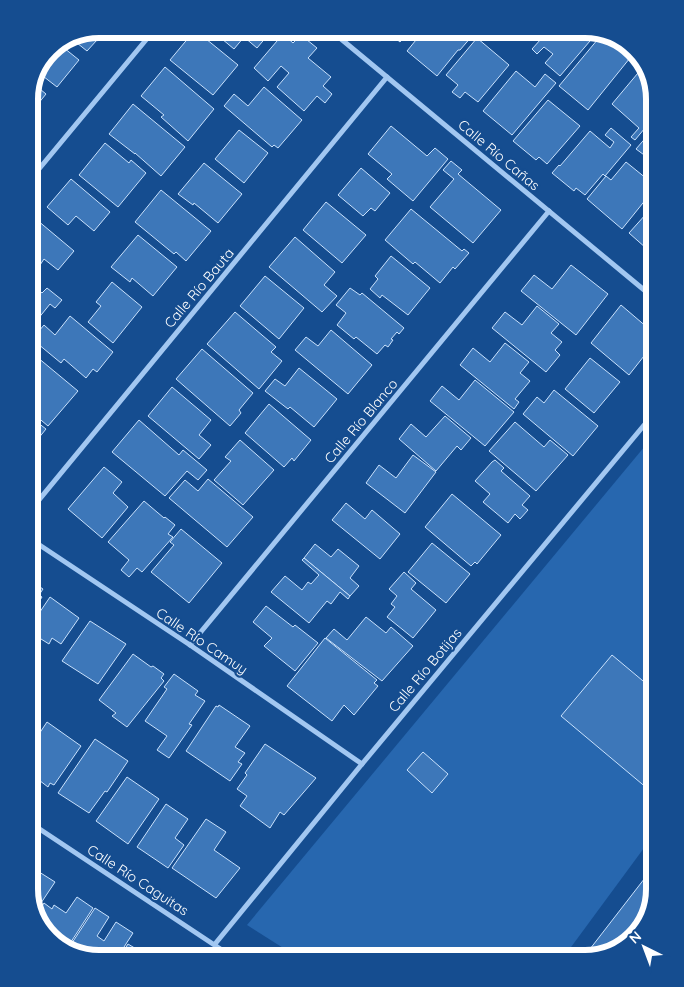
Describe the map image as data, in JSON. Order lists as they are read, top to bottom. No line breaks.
{"streets":{"street":["Calle Río Cañas","Calle Río Bauta","Calle Río Blanco","Calle Río Camuy","Calle Río Botijas","Calle Río Caguitas"]},"crossings":[["Calle Río Cañas","Calle Río Bauta"],["Calle Río Cañas","Calle Río Blanco"],["Calle Río Blanco","Calle Río Camuy"],["Calle Río Camuy","Calle Río Botijas"],["Calle Río Botijas","Calle Río Caguitas"]],"north":"top left"}
